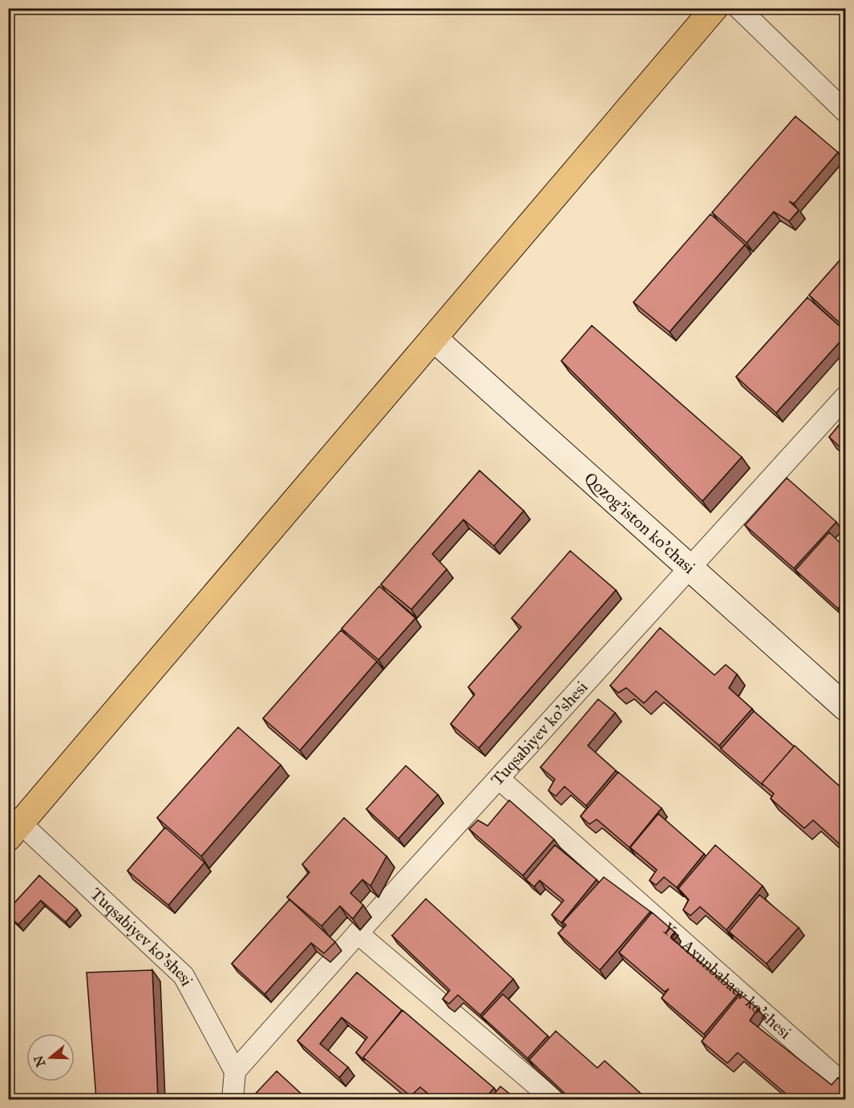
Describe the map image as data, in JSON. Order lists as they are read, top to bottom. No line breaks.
{"streets":{"street":["Qozog'iston ko'chasi","Tuqsabiyev ko'shesi","Yu. Axunbabaev ko'shesi"]},"crossings":[["Qozog'iston ko'chasi","Tuqsabiyev ko'shesi"],["Tuqsabiyev ko'shesi","Yu. Axunbabaev ko'shesi"]],"north":"left"}
